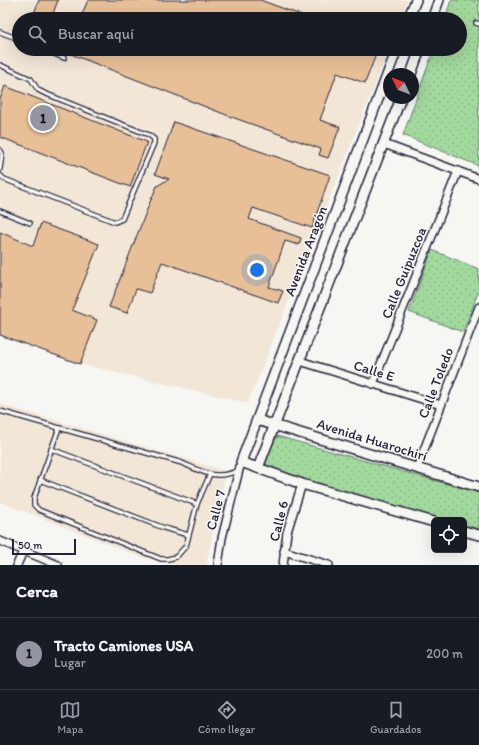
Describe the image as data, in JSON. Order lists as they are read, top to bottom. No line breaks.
{"streets":{"street":["Avenida Aragón","Calle Guipuzcoa","Calle E","Calle Toledo","Avenida Huarochirí","Calle 7","Calle 6"]},"crossings":[["Avenida Aragón","Avenida Huarochirí"],["Avenida Aragón","Calle 7"],["Calle Guipuzcoa","Calle E"],["Calle E","Calle Toledo"],["Calle Toledo","Avenida Huarochirí"]],"scale_bar":"50 m","north":"top left","page":{"search":"Buscar aquí","pins":"1","scale":"50 m","heading":"Cerca","list":[{"mark":"1","name":"Tracto Camiones USA","note":"Lugar","value":"200 m"}],"nav":["Mapa","Cómo llegar","Guardados"]}}
